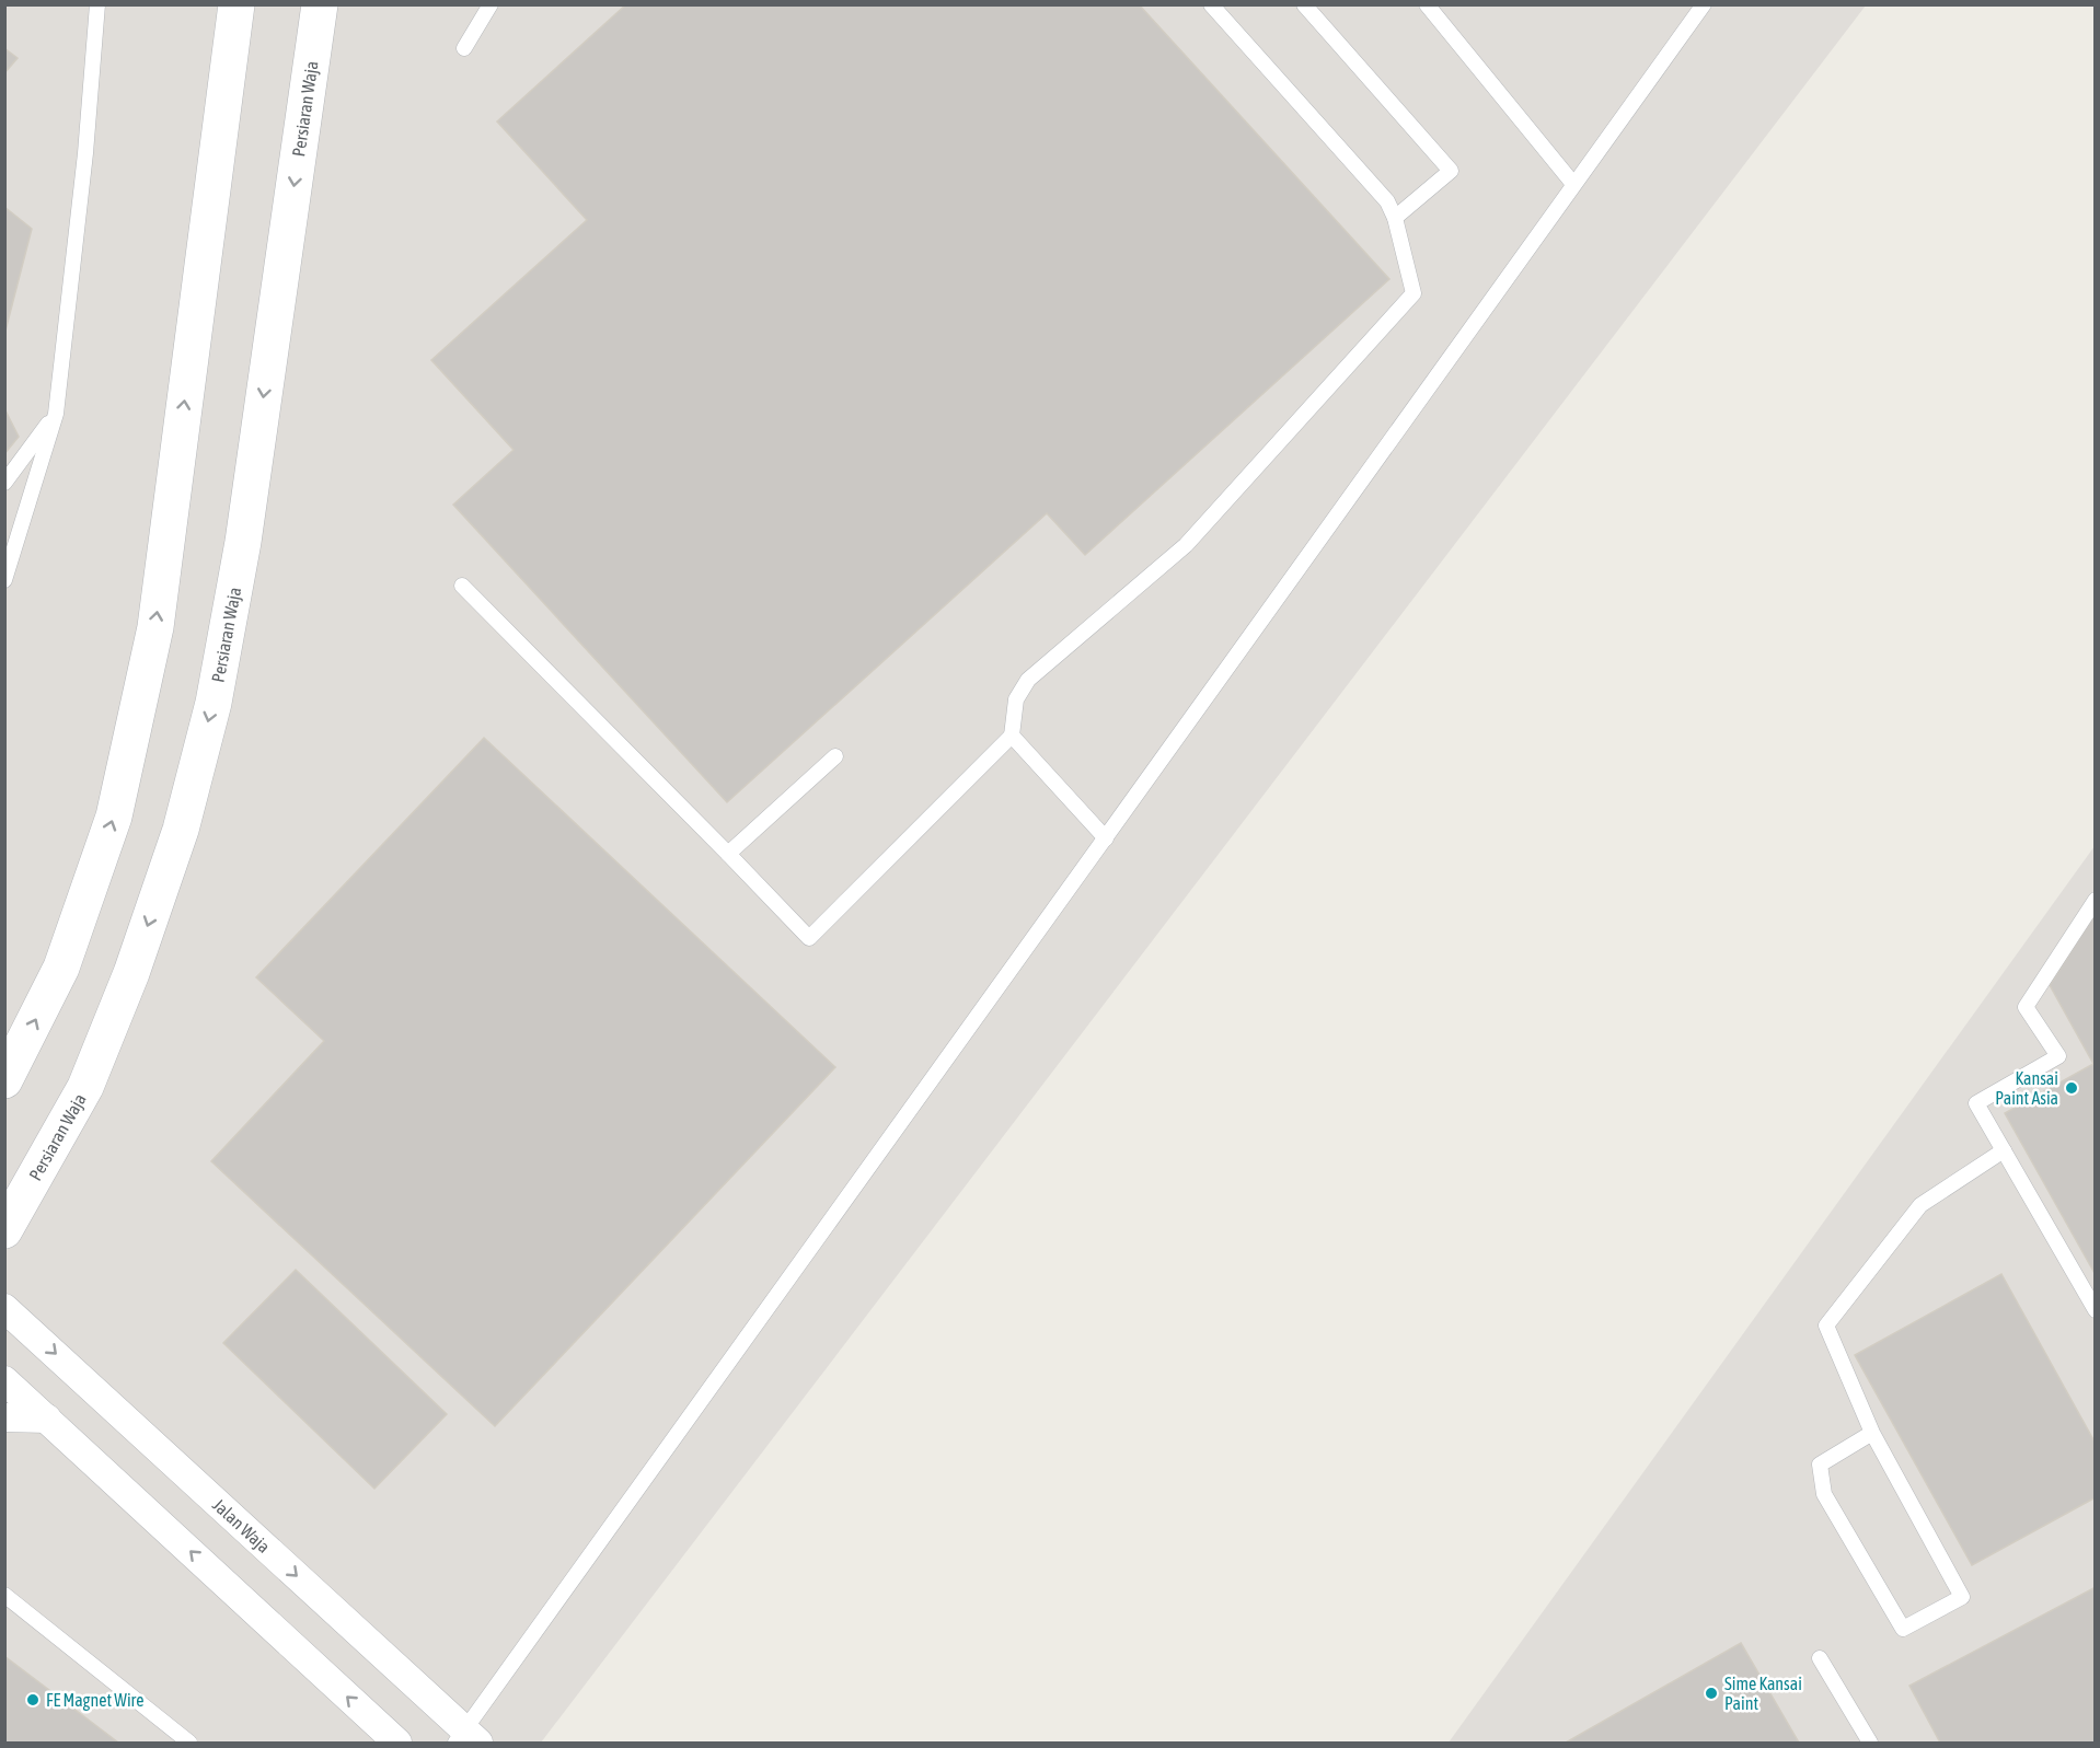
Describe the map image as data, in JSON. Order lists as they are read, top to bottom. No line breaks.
{"streets":{"street":["Persiaran Waja","Jalan Waja"]},"places":["Kansai Paint Asia","Sime Kansai Paint","FE Magnet Wire"]}
